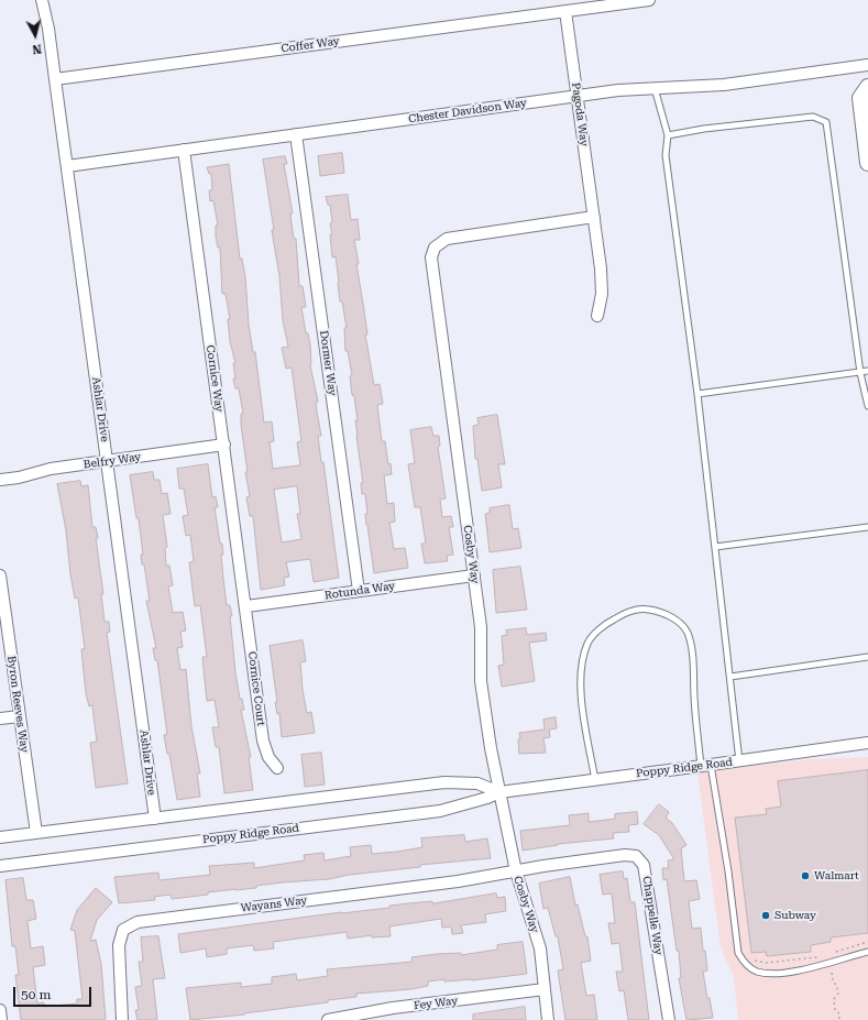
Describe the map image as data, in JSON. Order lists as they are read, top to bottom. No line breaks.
{"streets":{"street":["Coffer Way","Chester Davidson Way","Pagoda Way","Dormer Way","Cornice Way","Ashlar Drive","Belfry Way","Cosby Way","Rotunda Way","Cornice Court","Byron Reeves Way","Poppy Ridge Road","Wayans Way","Chappelle Way","Fey Way"]},"crossings":[["Coffer Way","Pagoda Way"],["Coffer Way","Ashlar Drive"],["Chester Davidson Way","Pagoda Way"],["Chester Davidson Way","Dormer Way"],["Chester Davidson Way","Cornice Way"],["Chester Davidson Way","Ashlar Drive"],["Pagoda Way","Cosby Way"],["Dormer Way","Rotunda Way"],["Cornice Way","Belfry Way"],["Cornice Way","Rotunda Way"],["Cornice Way","Cornice Court"],["Ashlar Drive","Belfry Way"],["Ashlar Drive","Poppy Ridge Road"],["Cosby Way","Rotunda Way"],["Cosby Way","Poppy Ridge Road"],["Cosby Way","Wayans Way"],["Cosby Way","Chappelle Way"],["Cosby Way","Fey Way"],["Rotunda Way","Cornice Court"],["Byron Reeves Way","Poppy Ridge Road"],["Wayans Way","Chappelle Way"]],"places":["Walmart","Subway"],"scale_bar":"50 m","north":"bottom"}
